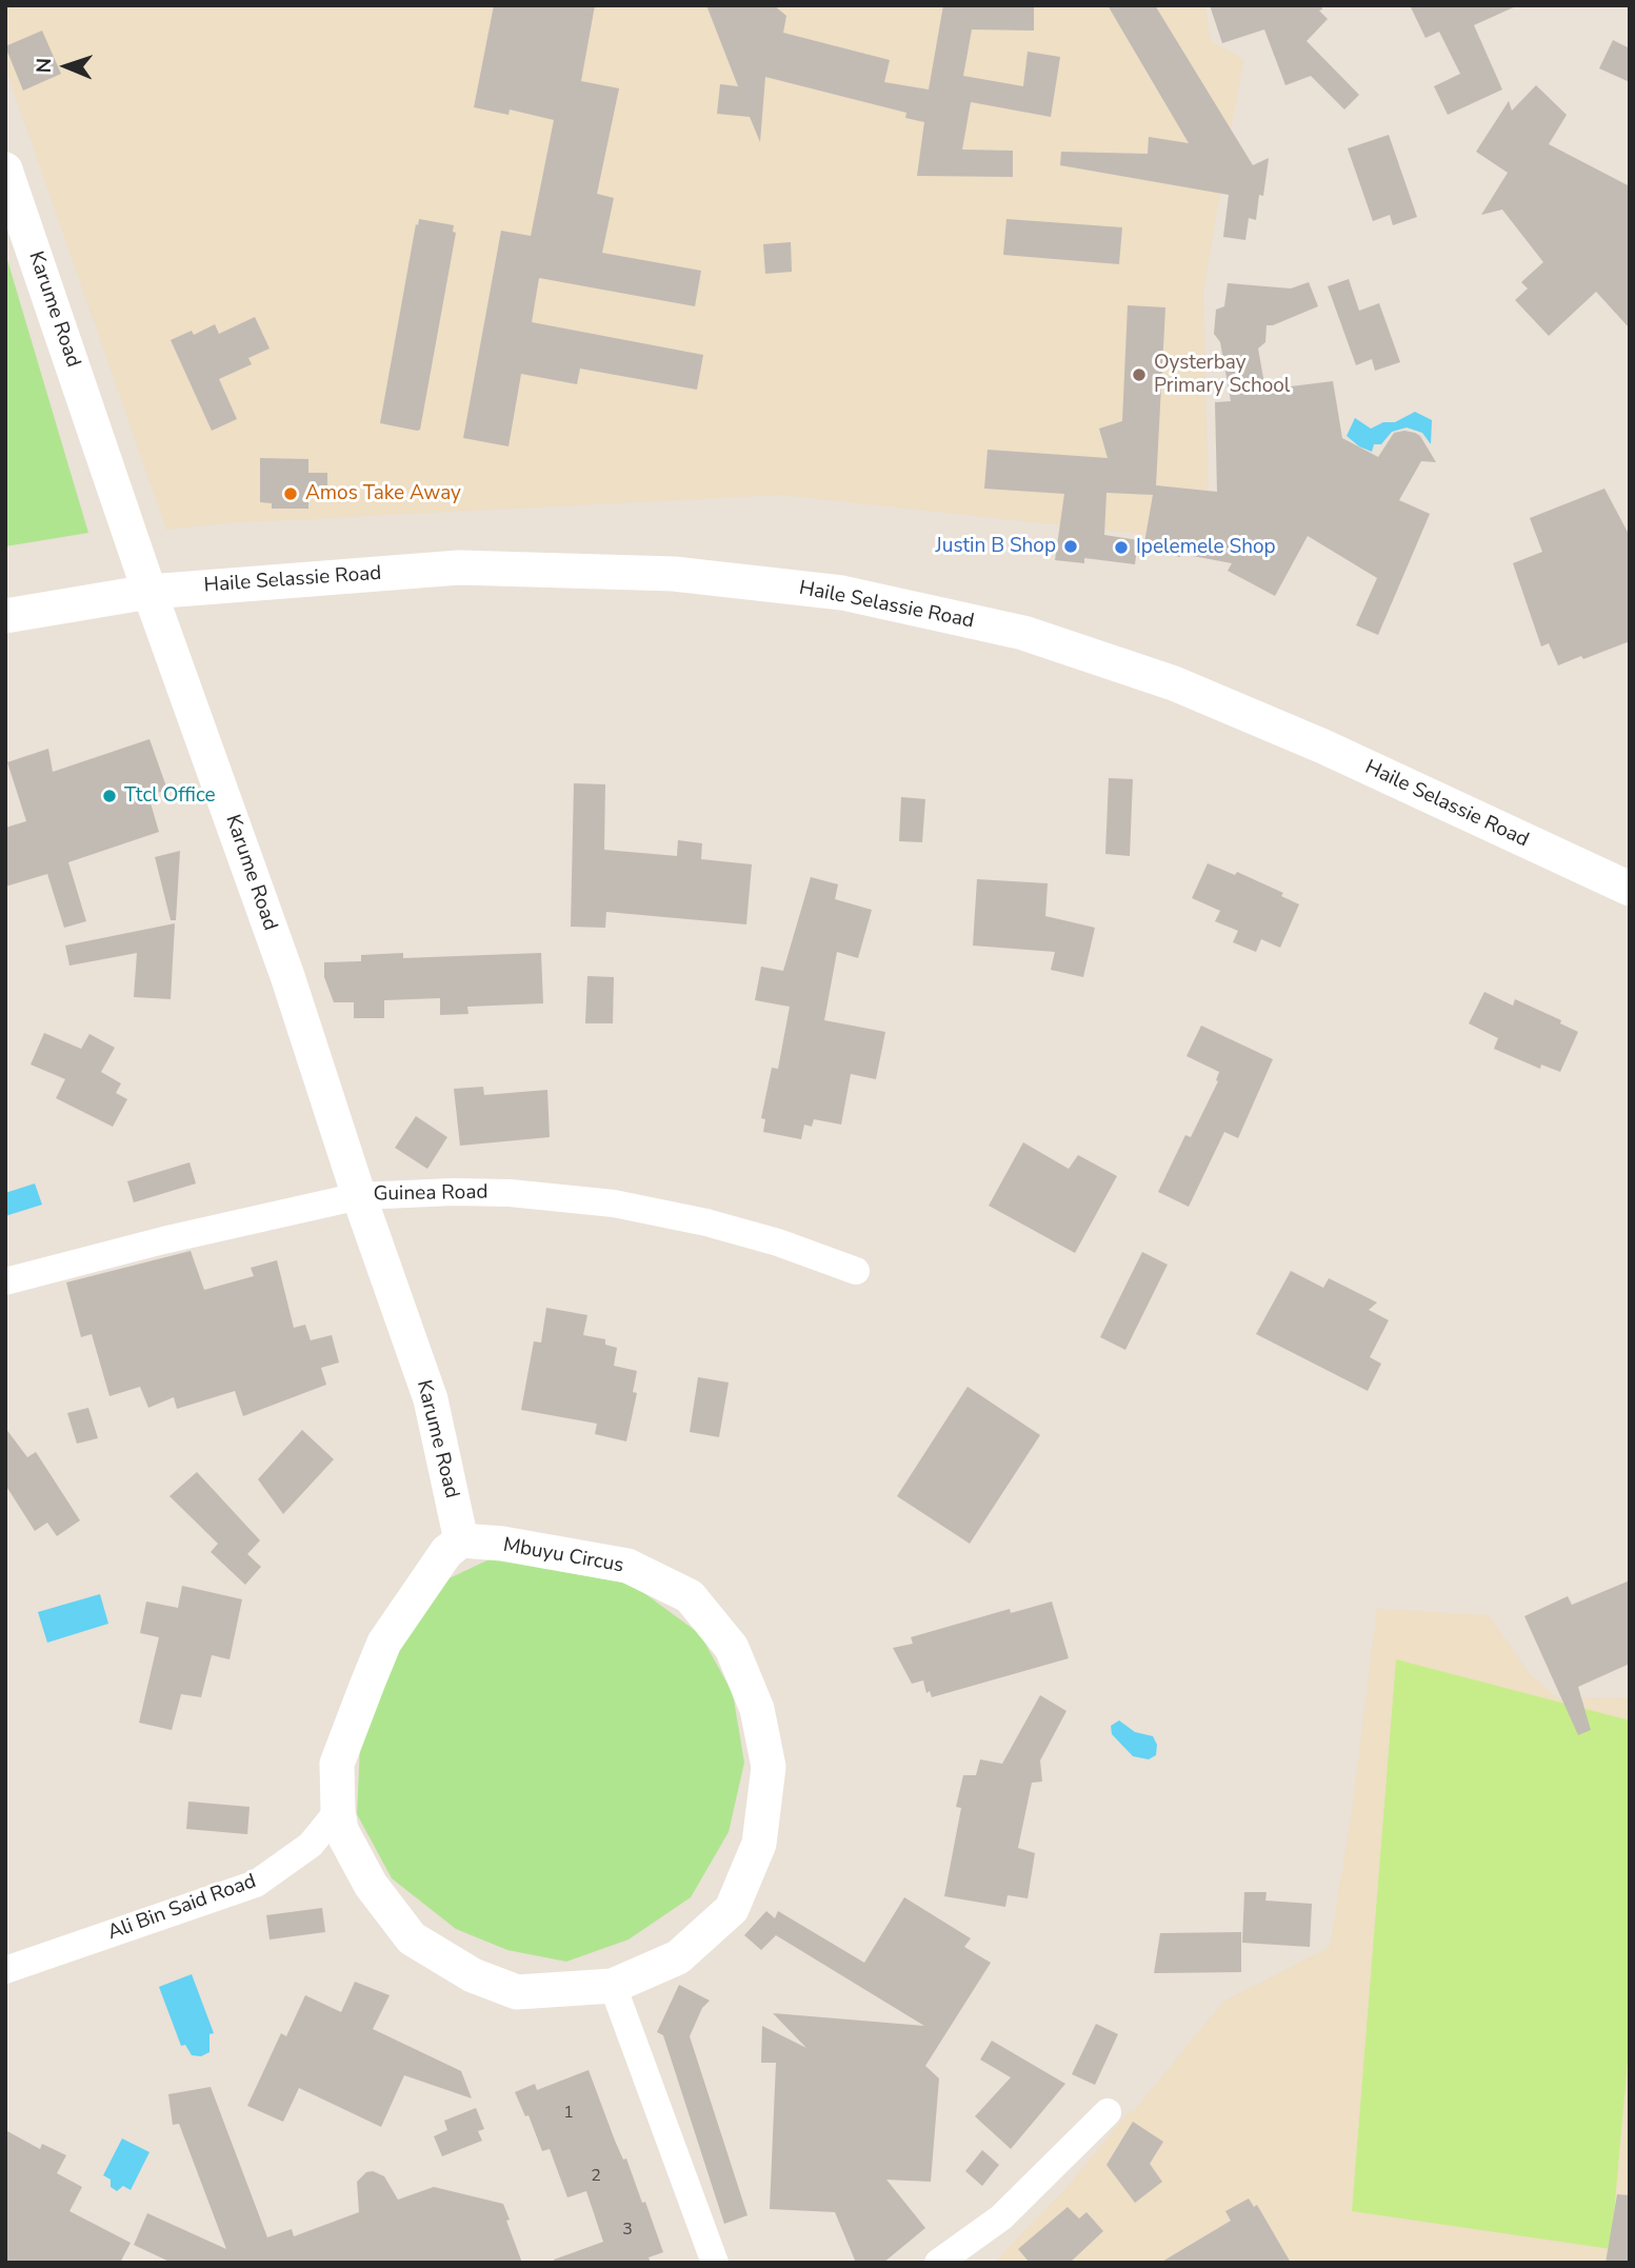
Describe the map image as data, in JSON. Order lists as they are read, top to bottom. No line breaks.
{"streets":{"street":["Karume Road","Haile Selassie Road","Guinea Road","Mbuyu Circus","Ali Bin Said Road"]},"crossings":[["Karume Road","Haile Selassie Road"],["Karume Road","Guinea Road"],["Karume Road","Mbuyu Circus"],["Mbuyu Circus","Ali Bin Said Road"]],"places":["Oysterbay Primary School","Amos Take Away","Justin B Shop","Ipelemele Shop","Ttcl Office"],"house_numbers":["1","2","3"],"north":"left"}
